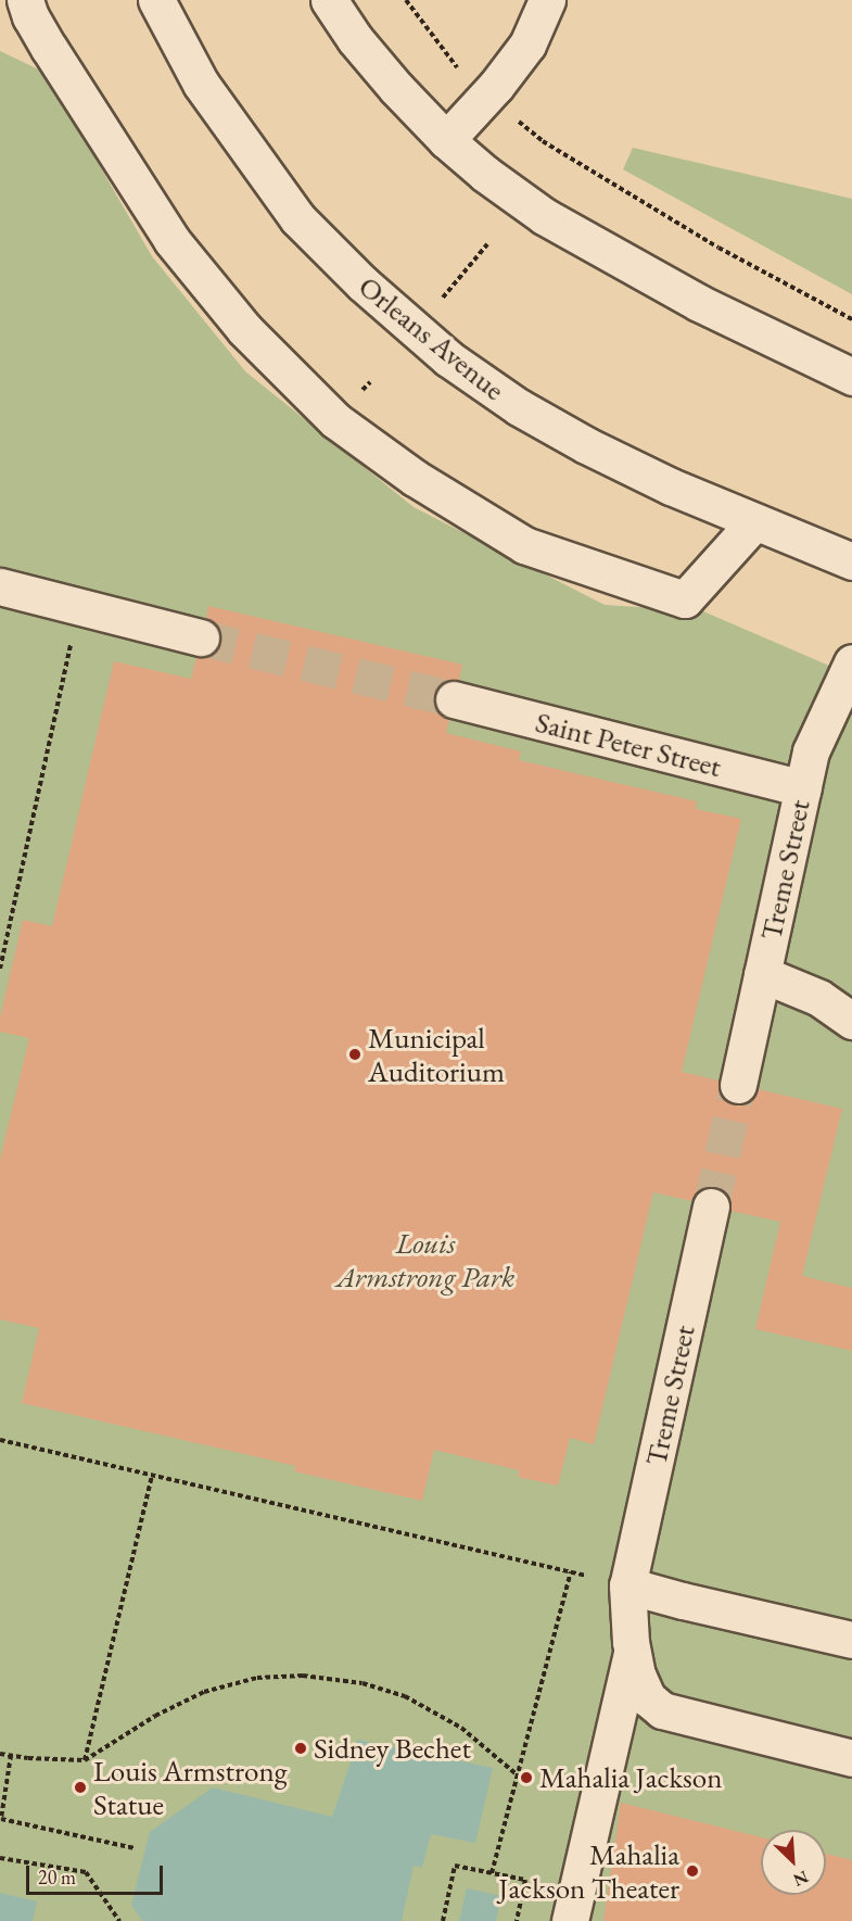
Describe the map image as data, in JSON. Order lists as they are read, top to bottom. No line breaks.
{"streets":{"street":["Orleans Avenue","Saint Peter Street","Treme Street"]},"crossings":[["Saint Peter Street","Treme Street"]],"parks":["Louis Armstrong Park"],"places":["Municipal Auditorium","Sidney Bechet","Mahalia Jackson","Louis Armstrong Statue","Mahalia Jackson Theater"],"scale_bar":"20 m","north":"bottom right"}
